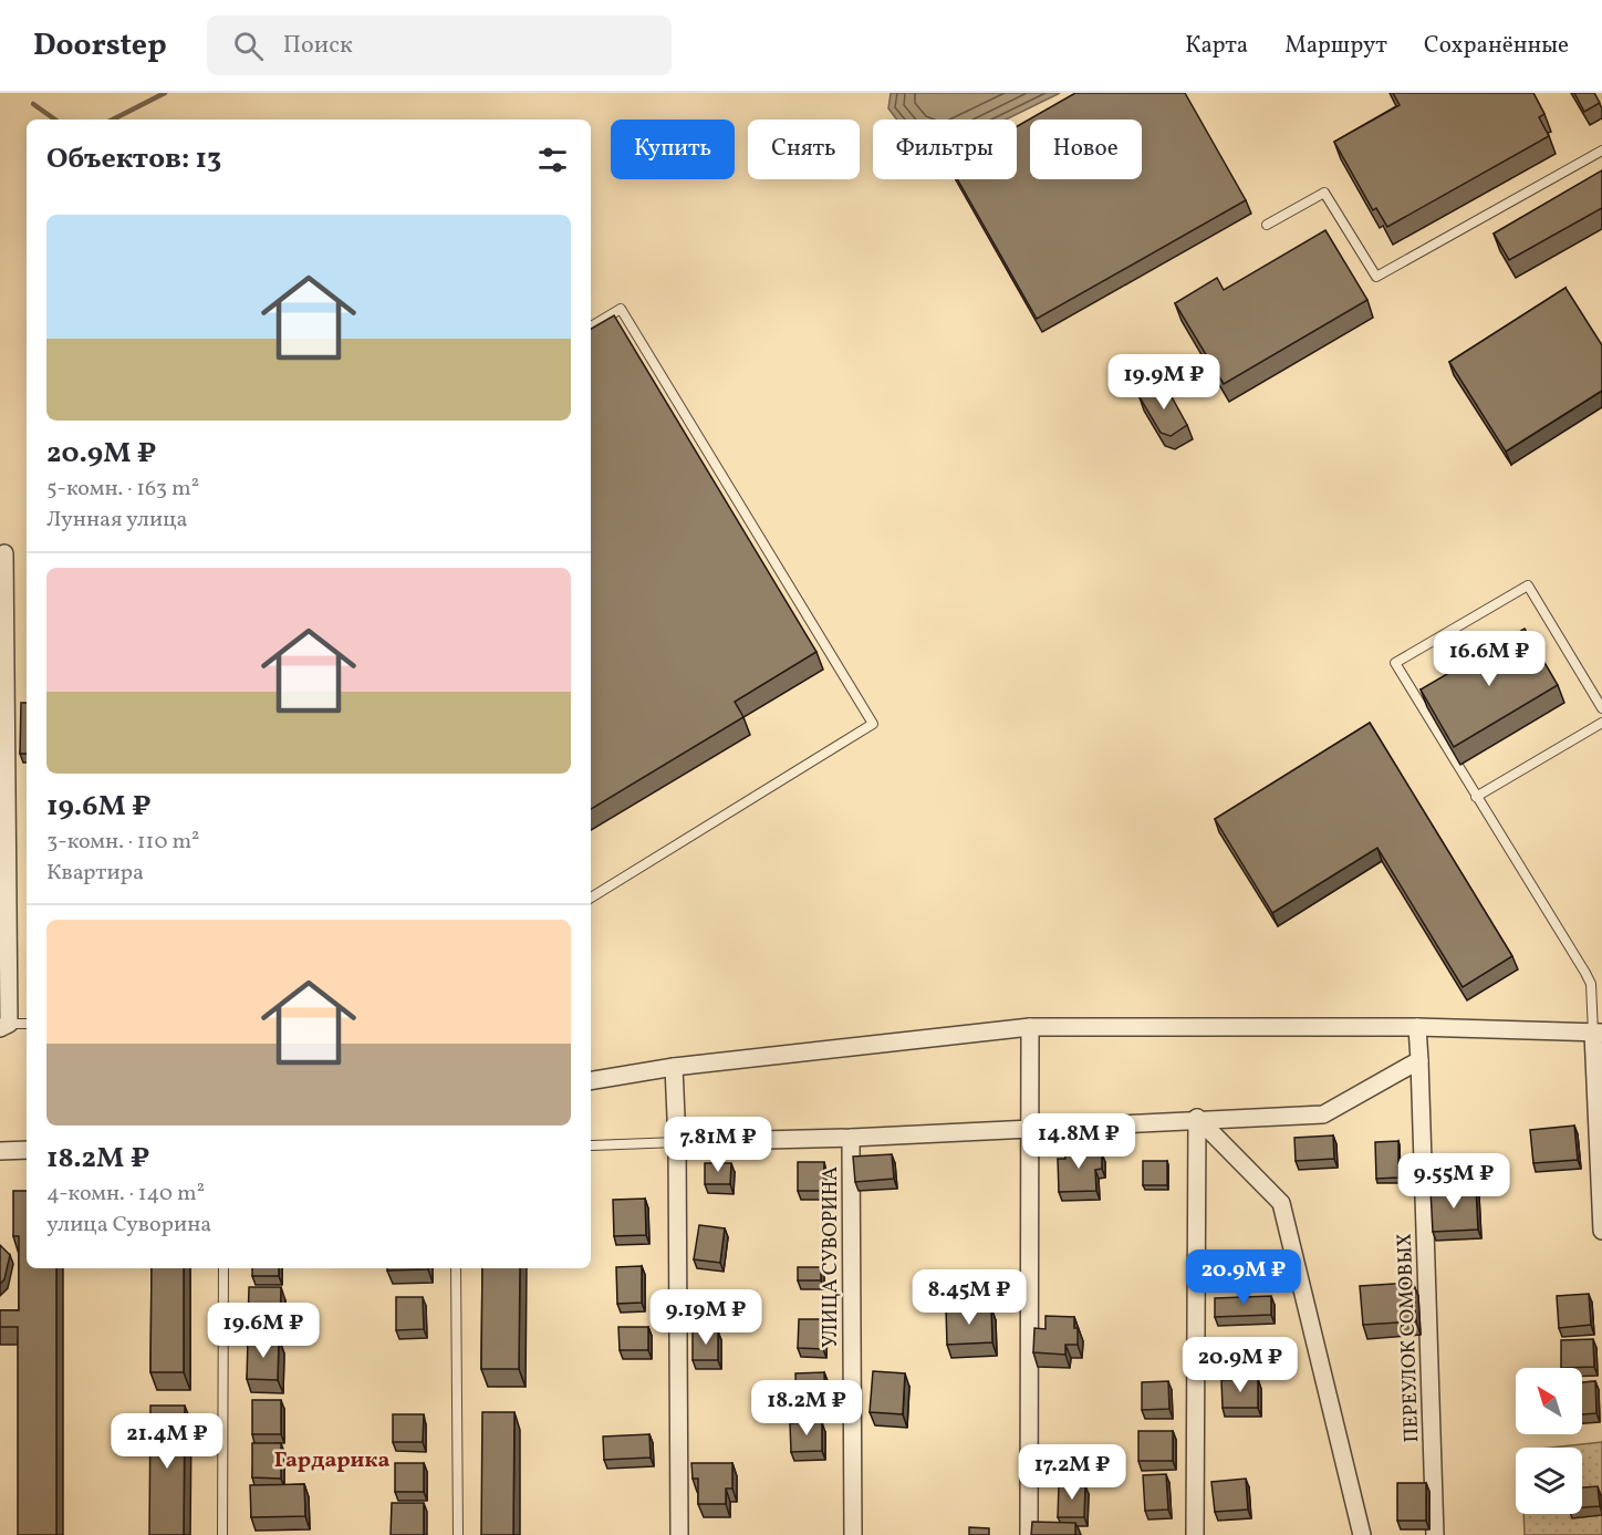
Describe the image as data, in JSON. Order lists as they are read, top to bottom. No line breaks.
{"streets":{"street":["УЛИЦА СУВОРИНА","ПЕРЕУЛОК СОМОВЫХ"]},"districts":["Гардарика"],"north":"top left","page":{"header":"Doorstep","search":"Поиск","nav":["Карта","Маршрут","Сохранённые"],"chip":["Купить","Снять","Фильтры","Новое"],"heading":"Объектов: 13","list":[{"name":"20.9M ₽","note":"5-комн. · 163 m² · Лунная улица"},{"name":"19.6M ₽","note":"3-комн. · 110 m² · Квартира"},{"name":"18.2M ₽","note":"4-комн. · 140 m² · улица Суворина"}],"price":["19.9M ₽","16.6M ₽","14.8M ₽","7.81M ₽","9.55M ₽","20.9M ₽","8.45M ₽","9.19M ₽","19.6M ₽","20.9M ₽","18.2M ₽","21.4M ₽","17.2M ₽"]}}
